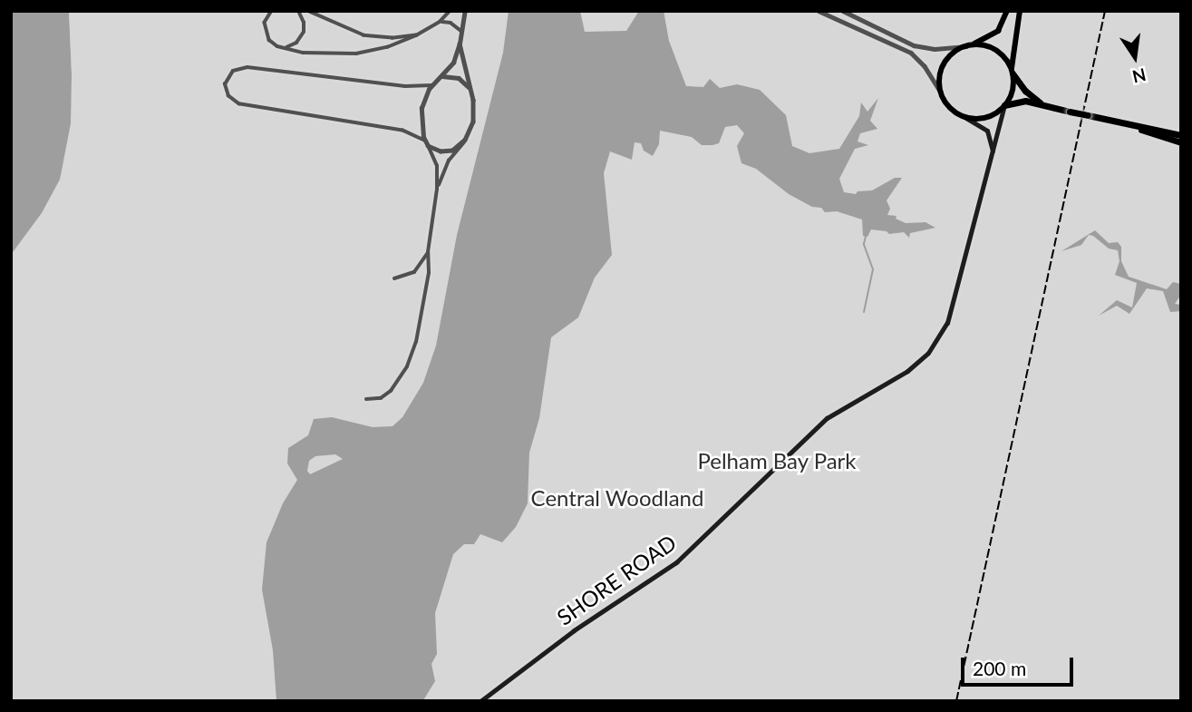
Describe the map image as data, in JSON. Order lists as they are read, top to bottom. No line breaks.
{"streets":{"main road":["SHORE ROAD"]},"parks":["Pelham Bay Park","Central Woodland"],"scale_bar":"200 m","north":"bottom"}
